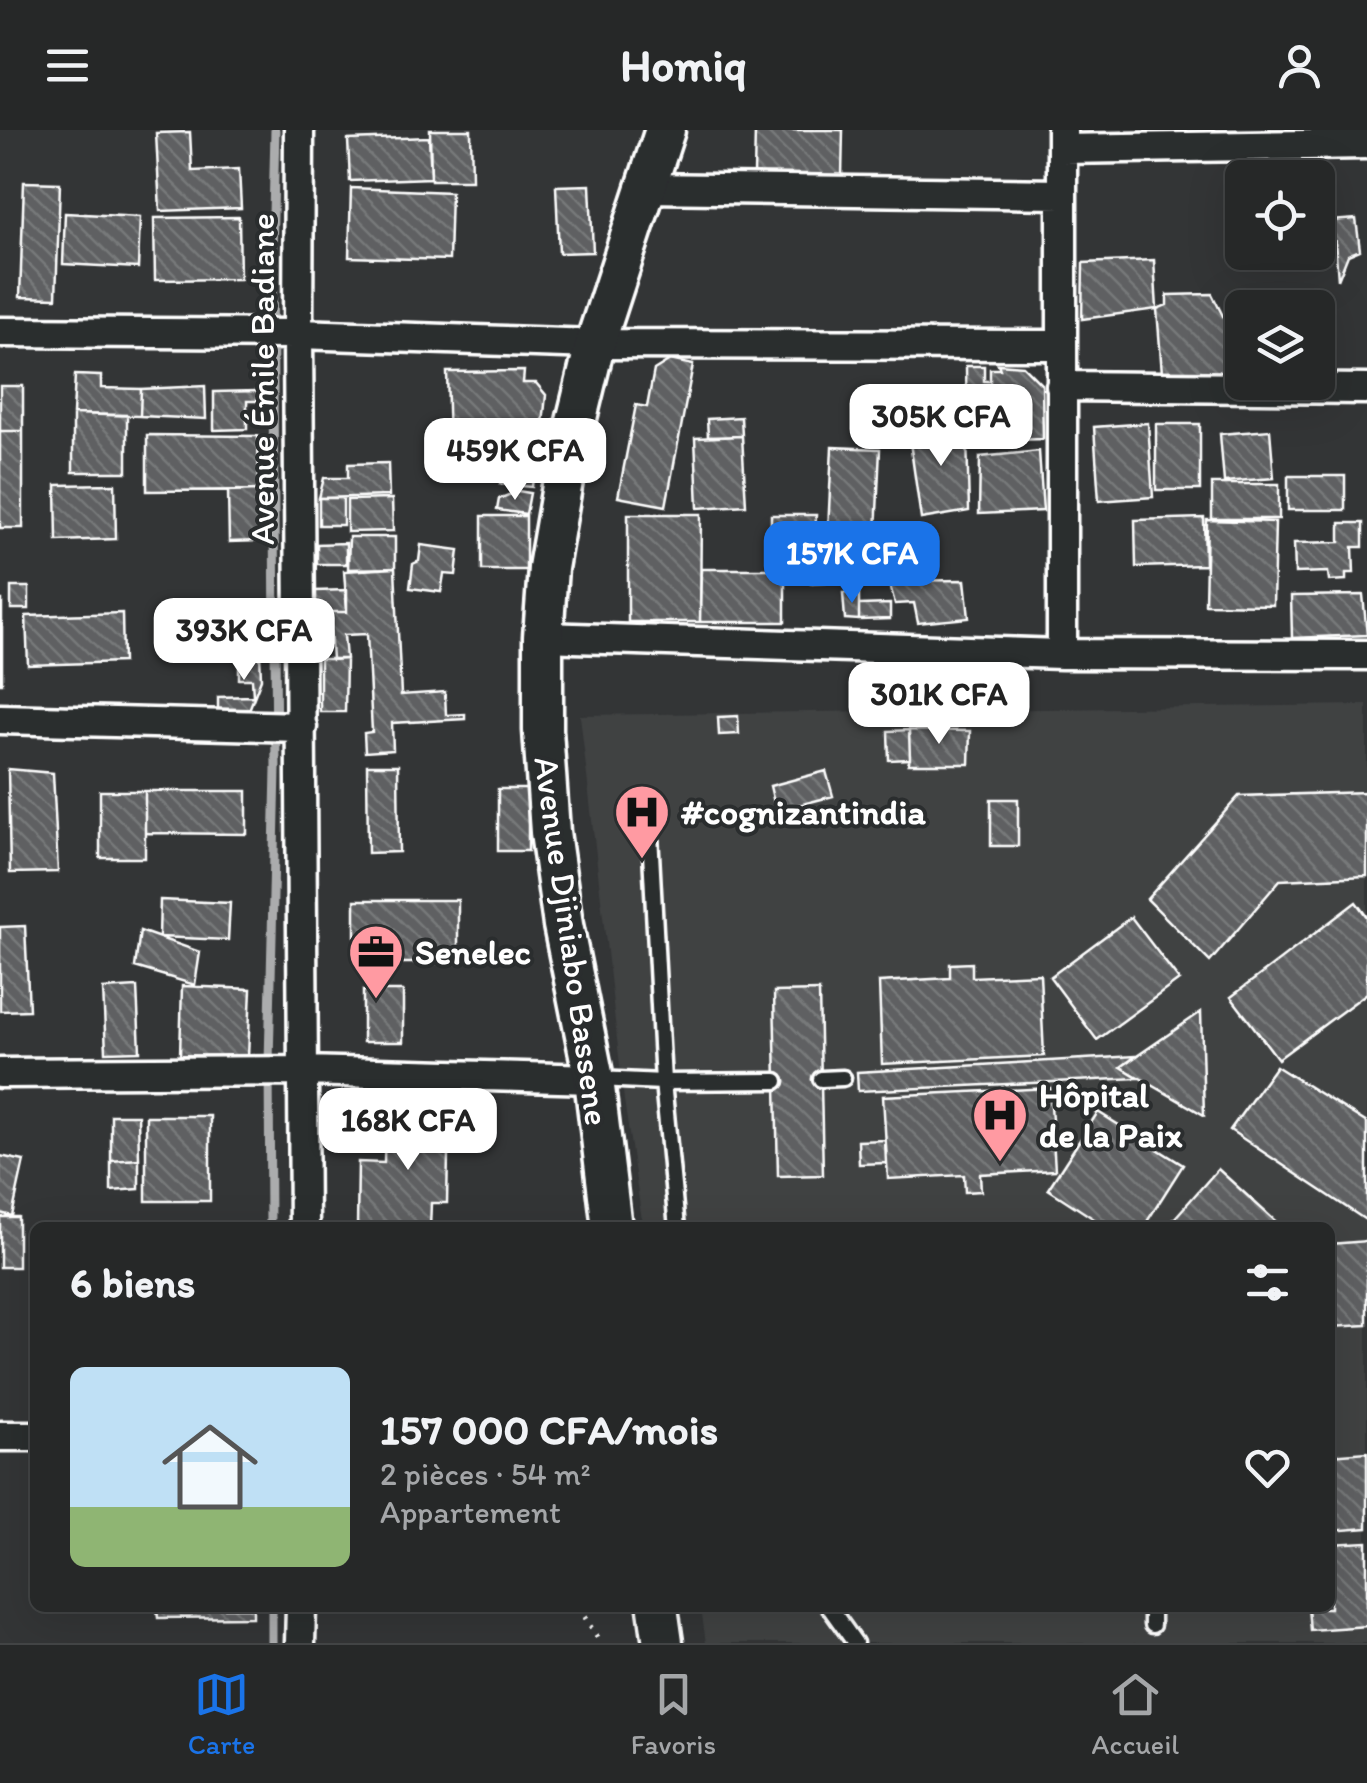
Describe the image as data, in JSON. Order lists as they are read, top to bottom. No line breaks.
{"streets":{"main road":["Avenue Djiniabo Bassene"],"street":["Avenue Émile Badiane"]},"places":{"hospital":["#cognizantindia","Hôpital de la Paix"],"office":["Senelec"]},"page":{"header":"Homiq","price":["305K CFA","459K CFA","157K CFA","393K CFA","301K CFA","168K CFA"],"heading":"6 biens","list":[{"name":"157 000 CFA/mois","note":"2 pièces · 54 m² · Appartement"}],"tabs":["Carte","Favoris","Accueil"]}}
